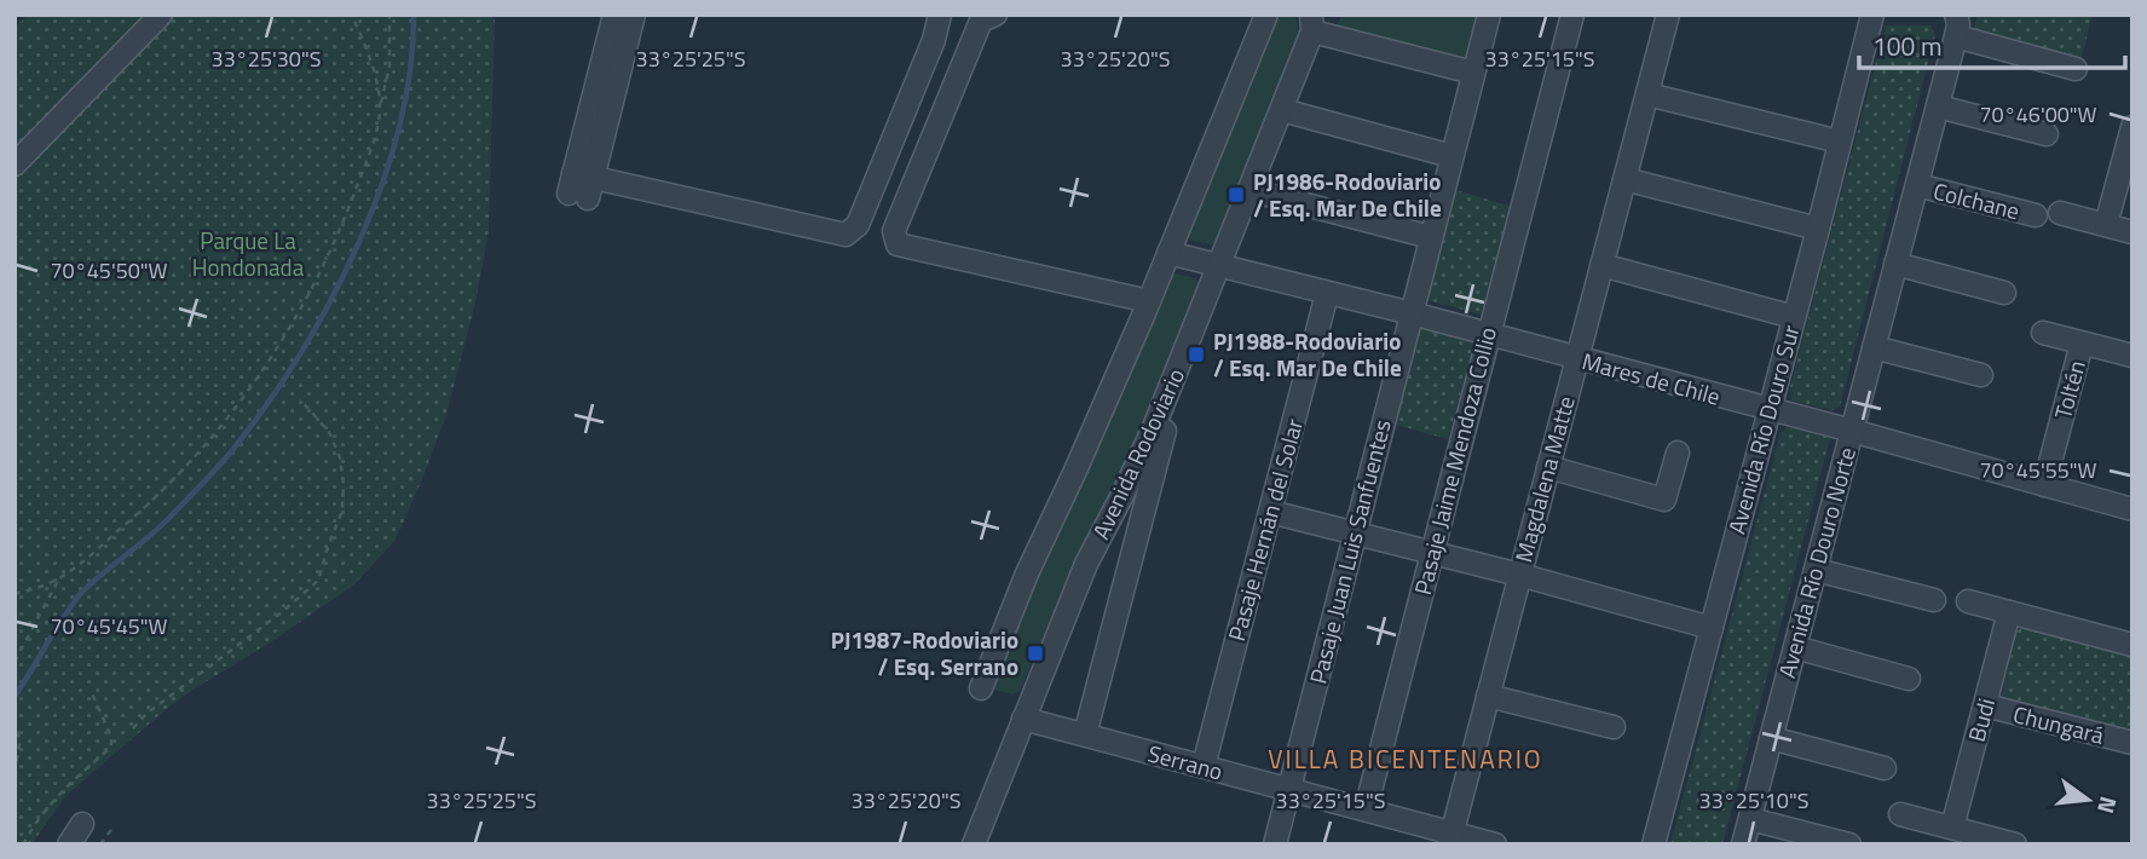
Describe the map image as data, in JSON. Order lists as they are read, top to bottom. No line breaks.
{"streets":{"street":["Colchane","Mares de Chile","Toltén","Avenida Río Douro Sur","Avenida Rodoviario","Pasaje Jaime Mendoza Collio","Magdalena Matte","Pasaje Hernán del Solar","Pasaje Juan Luis Sanfuentes","Avenida Río Douro Norte","Budi","Chungará","Serrano"]},"crossings":[["Colchane","Avenida Río Douro Norte"],["Mares de Chile","Toltén"],["Mares de Chile","Avenida Río Douro Sur"],["Mares de Chile","Avenida Rodoviario"],["Mares de Chile","Pasaje Jaime Mendoza Collio"],["Mares de Chile","Magdalena Matte"],["Mares de Chile","Pasaje Hernán del Solar"],["Mares de Chile","Pasaje Juan Luis Sanfuentes"],["Mares de Chile","Avenida Río Douro Norte"],["Avenida Rodoviario","Serrano"],["Pasaje Jaime Mendoza Collio","Serrano"],["Magdalena Matte","Serrano"],["Pasaje Hernán del Solar","Serrano"],["Pasaje Juan Luis Sanfuentes","Serrano"],["Budi","Chungará"]],"districts":["VILLA BICENTENARIO"],"parks":["Parque La Hondonada"],"places":{"transit":["PJ1986-Rodoviario / Esq. Mar De Chile","PJ1988-Rodoviario / Esq. Mar De Chile","PJ1987-Rodoviario / Esq. Serrano"]},"scale_bar":"100 m","north":"right","coordinates":["33°25'30\"S","33°25'25\"S","33°25'20\"S","33°25'15\"S","70°46'00\"W","70°45'50\"W","70°45'55\"W","70°45'45\"W","33°25'10\"S"]}
